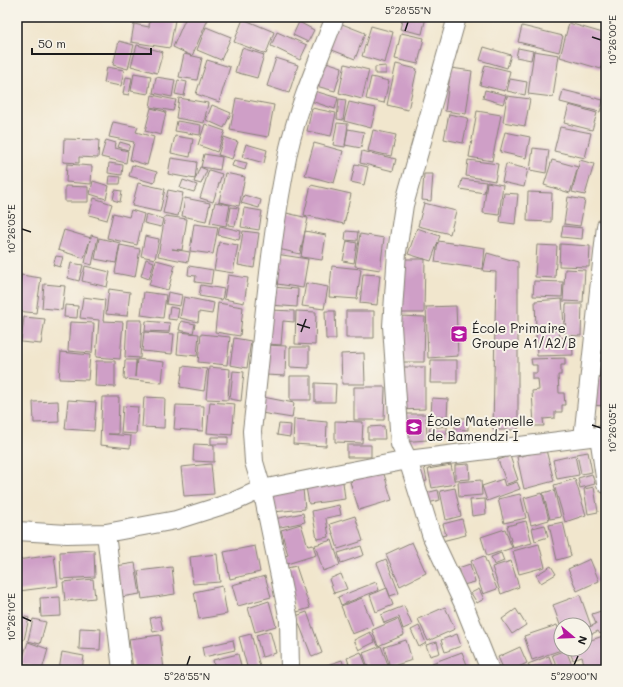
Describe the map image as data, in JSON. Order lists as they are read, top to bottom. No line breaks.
{"places":{"school or university":["École Primaire Groupe A1/A2/B","École Maternelle de Bamendzi I"]},"scale_bar":"50 m","north":"right","coordinates":["5°28'55\"N","10°26'00\"E","10°26'05\"E","10°26'10\"E","5°29'00\"N"]}
